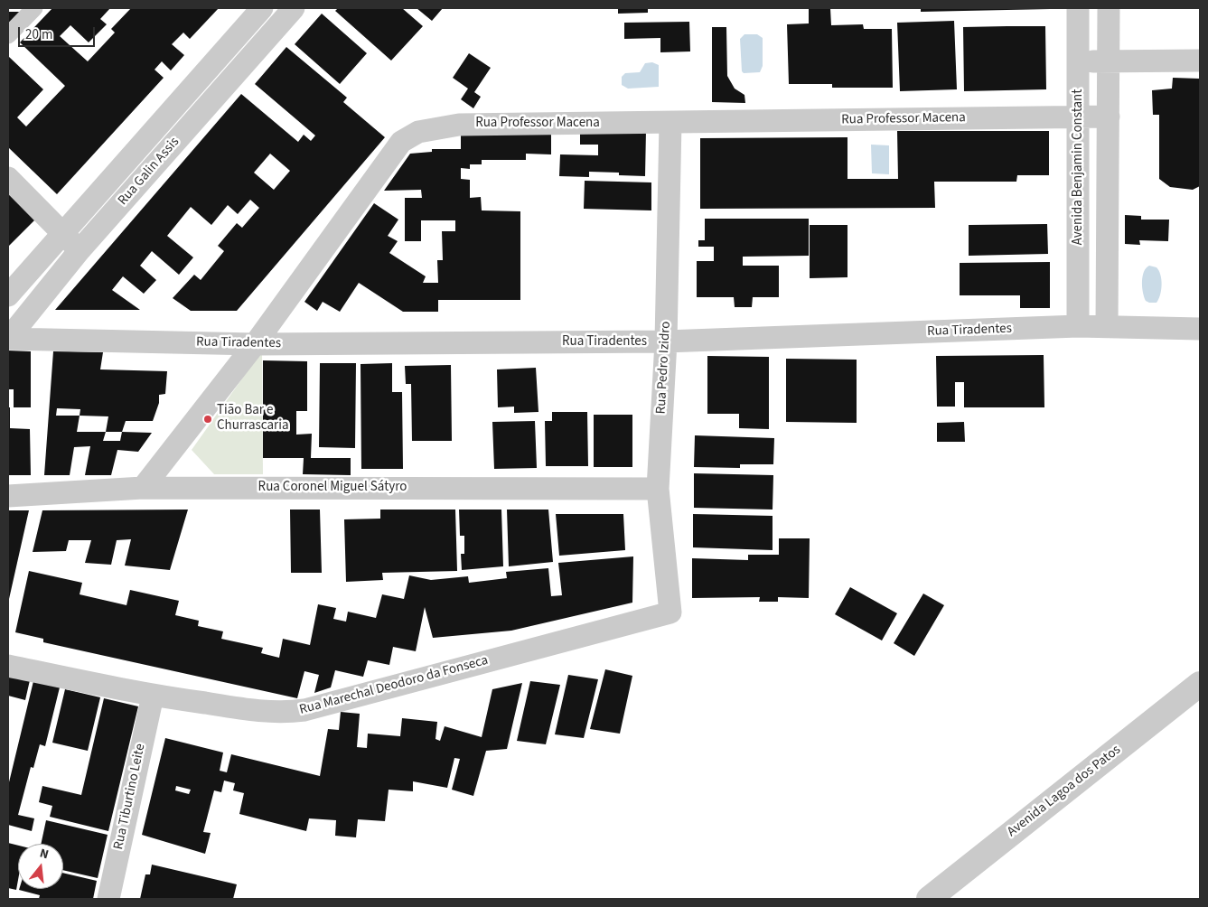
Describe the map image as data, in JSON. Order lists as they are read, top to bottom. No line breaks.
{"streets":{"street":["Rua Professor Macena","Avenida Benjamin Constant","Rua Galin Assis","Rua Tiradentes","Rua Pedro Izidro","Rua Coronel Miguel Sátyro","Rua Marechal Deodoro da Fonseca","Avenida Lagoa dos Patos","Rua Tiburtino Leite"]},"crossings":[["Rua Professor Macena","Avenida Benjamin Constant"],["Rua Professor Macena","Rua Tiradentes"],["Rua Professor Macena","Rua Pedro Izidro"],["Rua Professor Macena","Rua Coronel Miguel Sátyro"],["Avenida Benjamin Constant","Rua Tiradentes"],["Rua Galin Assis","Rua Tiradentes"],["Rua Tiradentes","Rua Pedro Izidro"],["Rua Pedro Izidro","Rua Coronel Miguel Sátyro"],["Rua Pedro Izidro","Rua Marechal Deodoro da Fonseca"],["Rua Marechal Deodoro da Fonseca","Rua Tiburtino Leite"]],"places":["Tião Bar e Churrascaria"],"scale_bar":"20 m","north":"top"}
